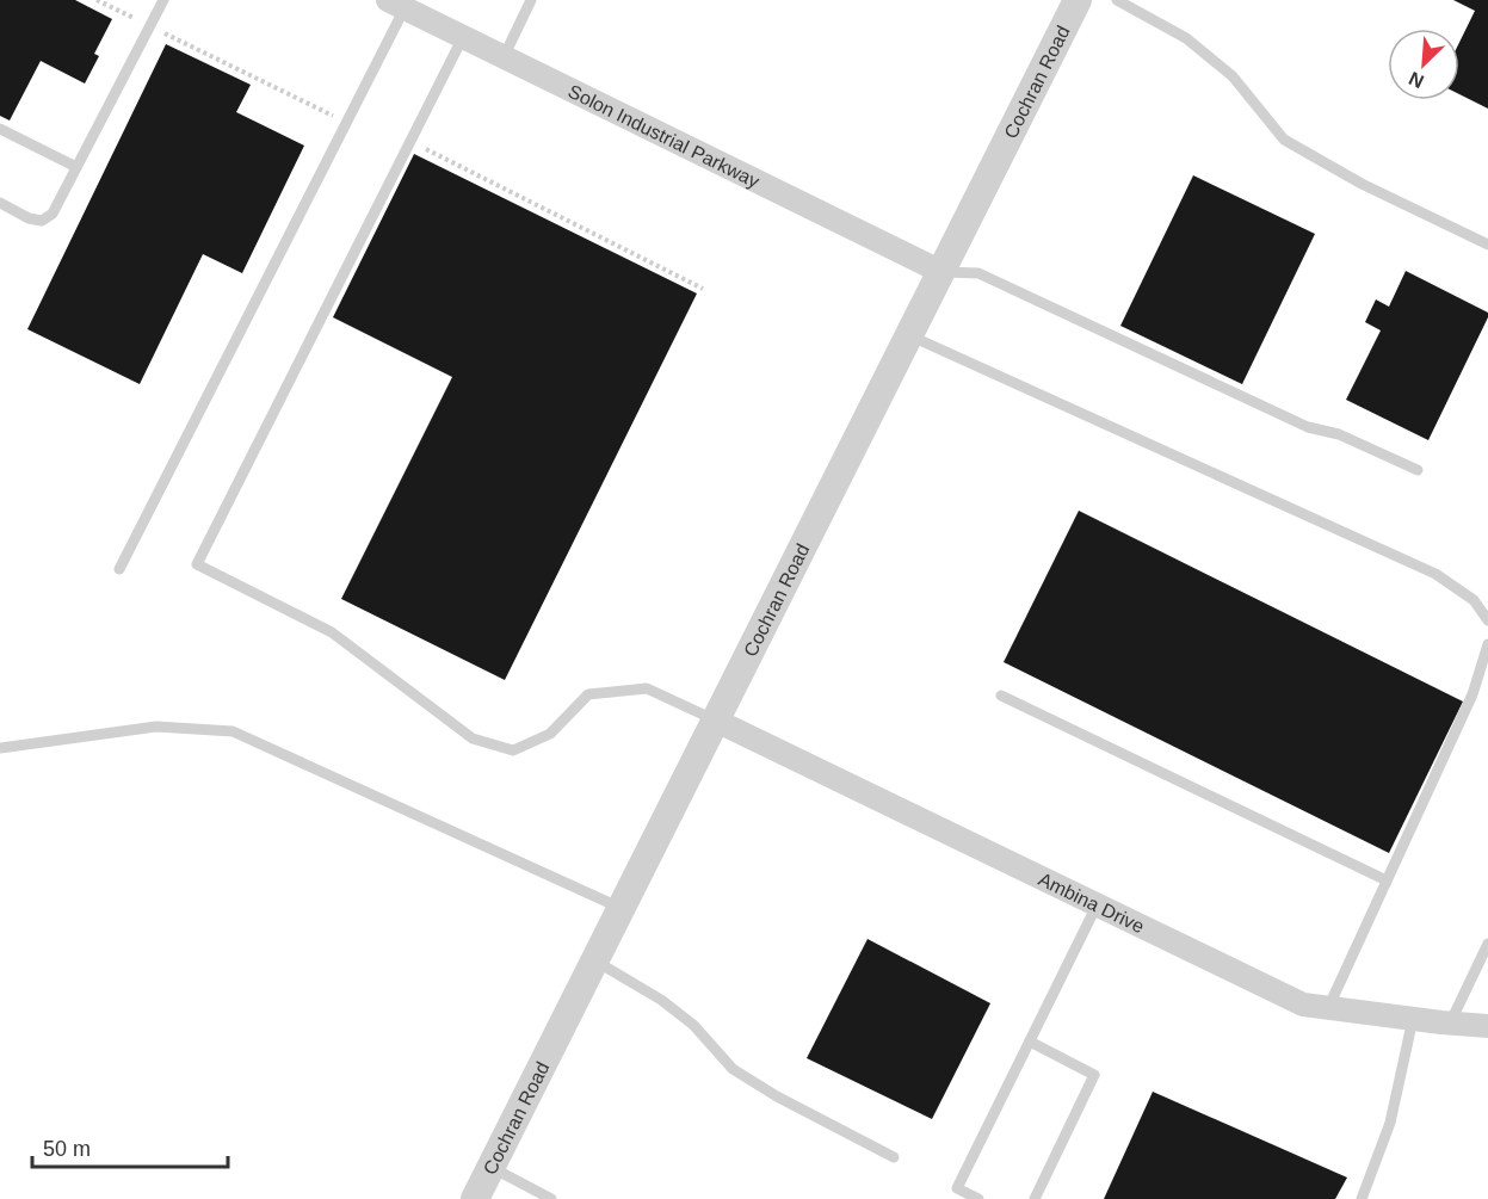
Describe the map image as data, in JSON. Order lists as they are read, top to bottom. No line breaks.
{"streets":{"street":["Cochran Road","Solon Industrial Parkway","Ambina Drive"]},"crossings":[["Cochran Road","Solon Industrial Parkway"],["Cochran Road","Ambina Drive"]],"scale_bar":"50 m","north":"bottom left"}
